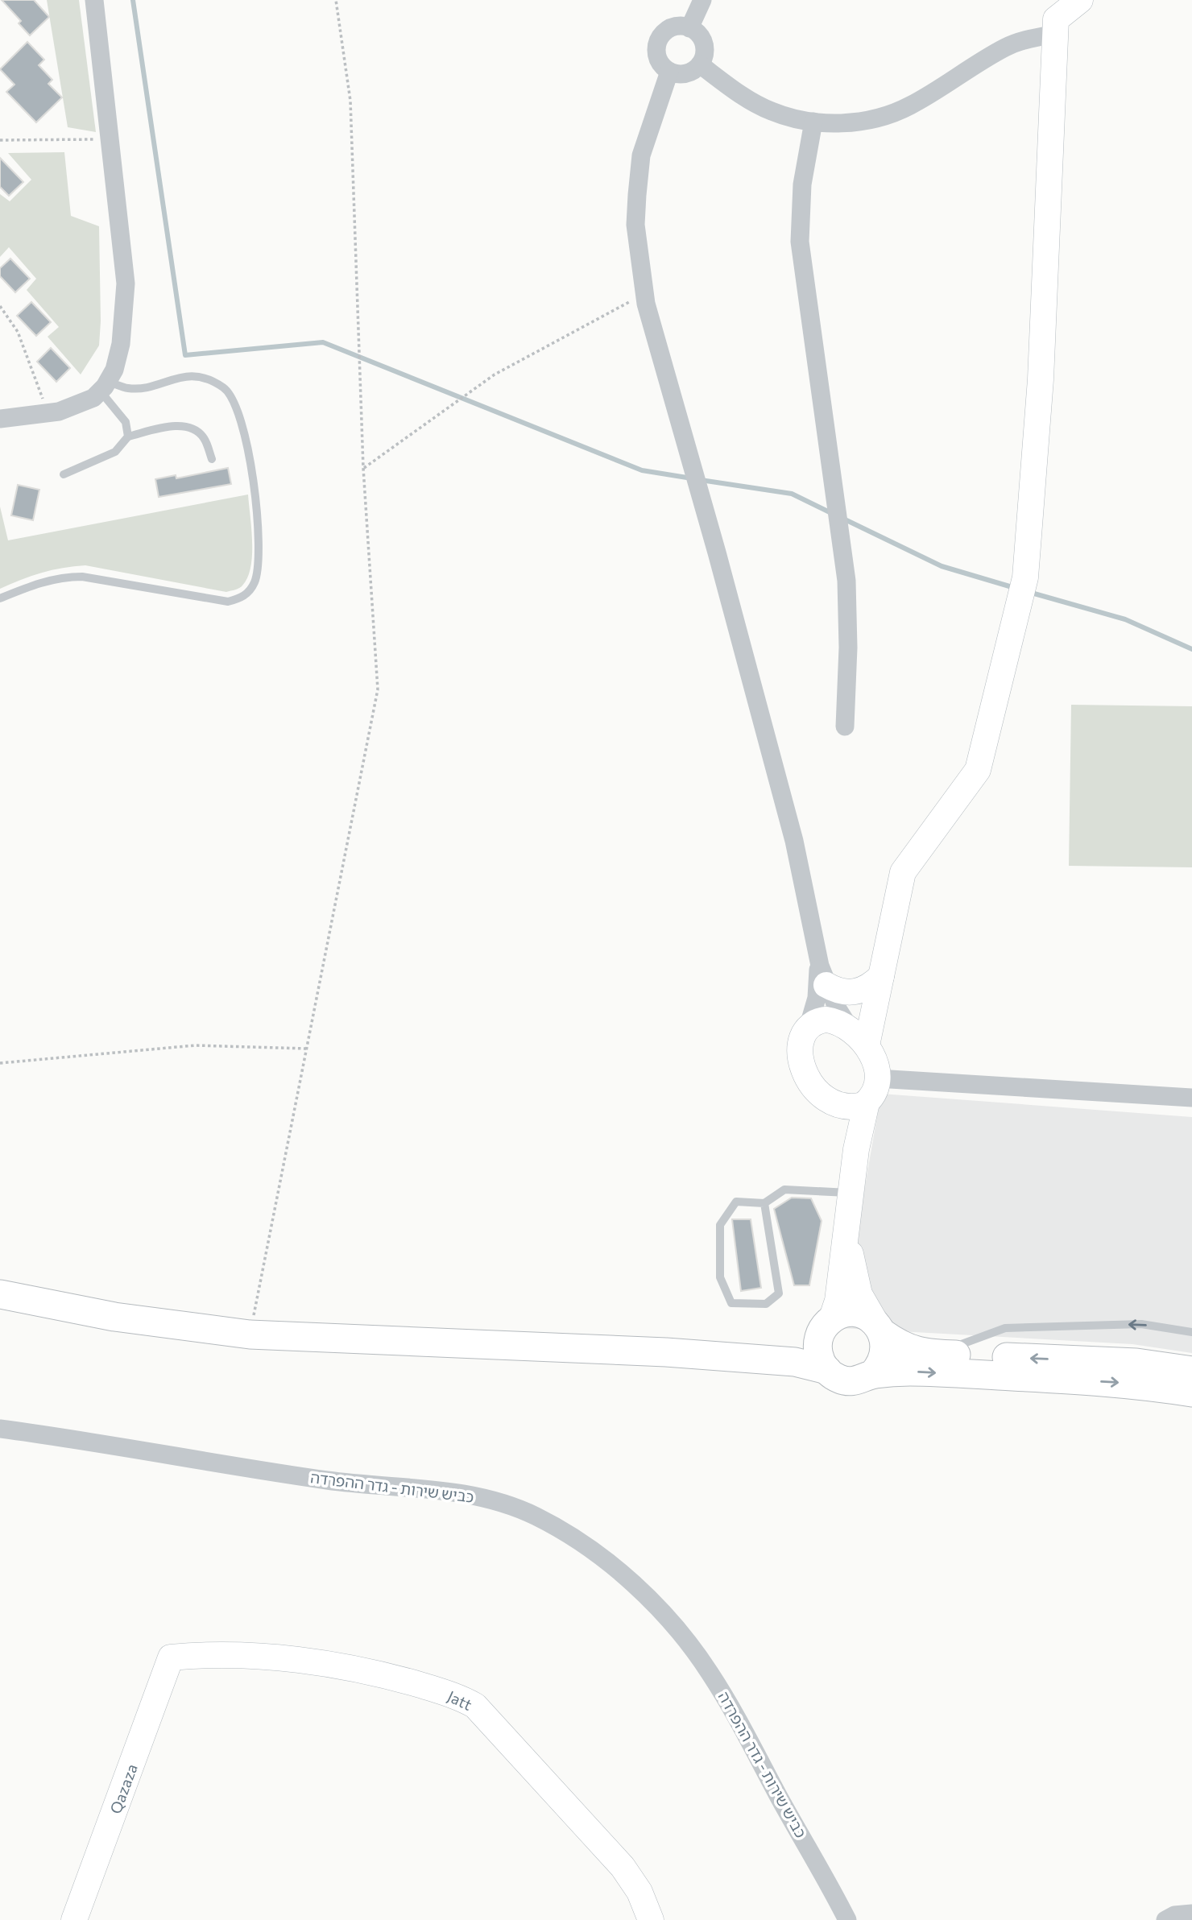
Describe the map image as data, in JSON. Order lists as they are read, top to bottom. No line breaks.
{"streets":{"street":["כביש שירות - גדר ההפרדה","Jatt","Qazaza"]},"crossings":[["Jatt","Qazaza"]]}
